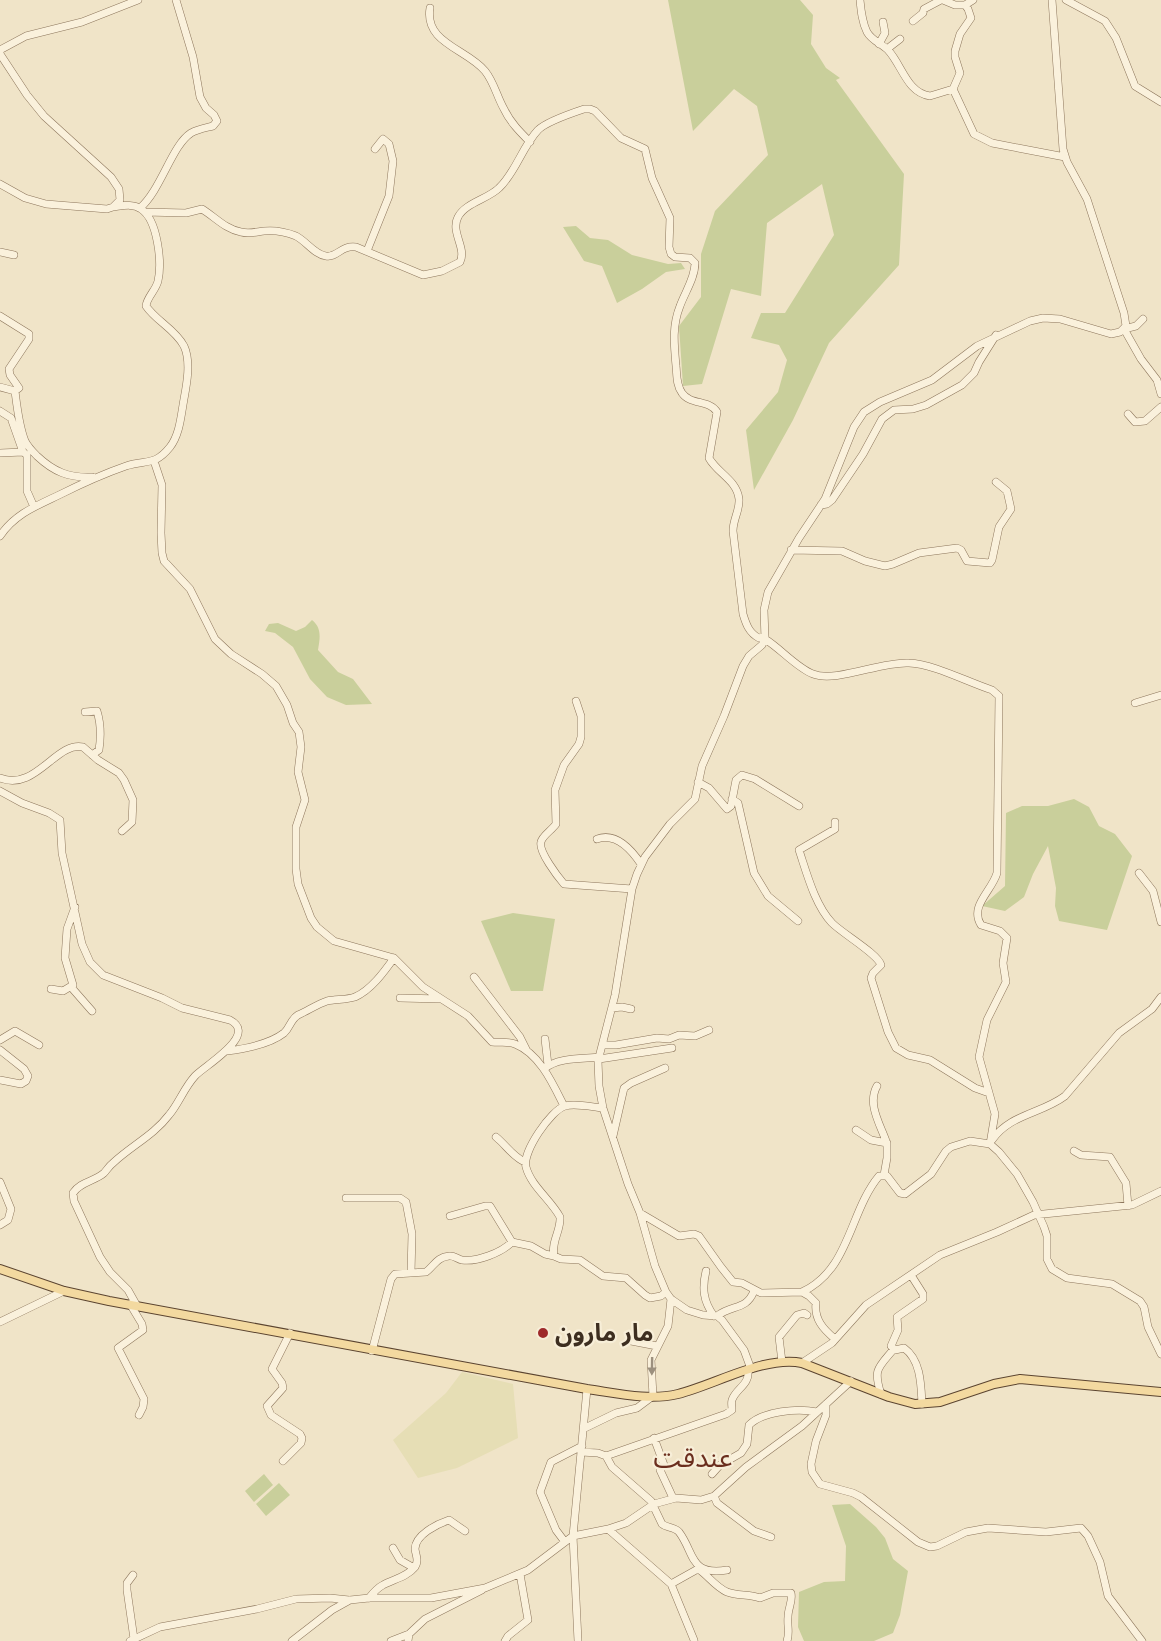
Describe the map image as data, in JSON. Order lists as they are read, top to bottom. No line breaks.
{"districts":["عندقت"],"places":["مار مارون"]}
